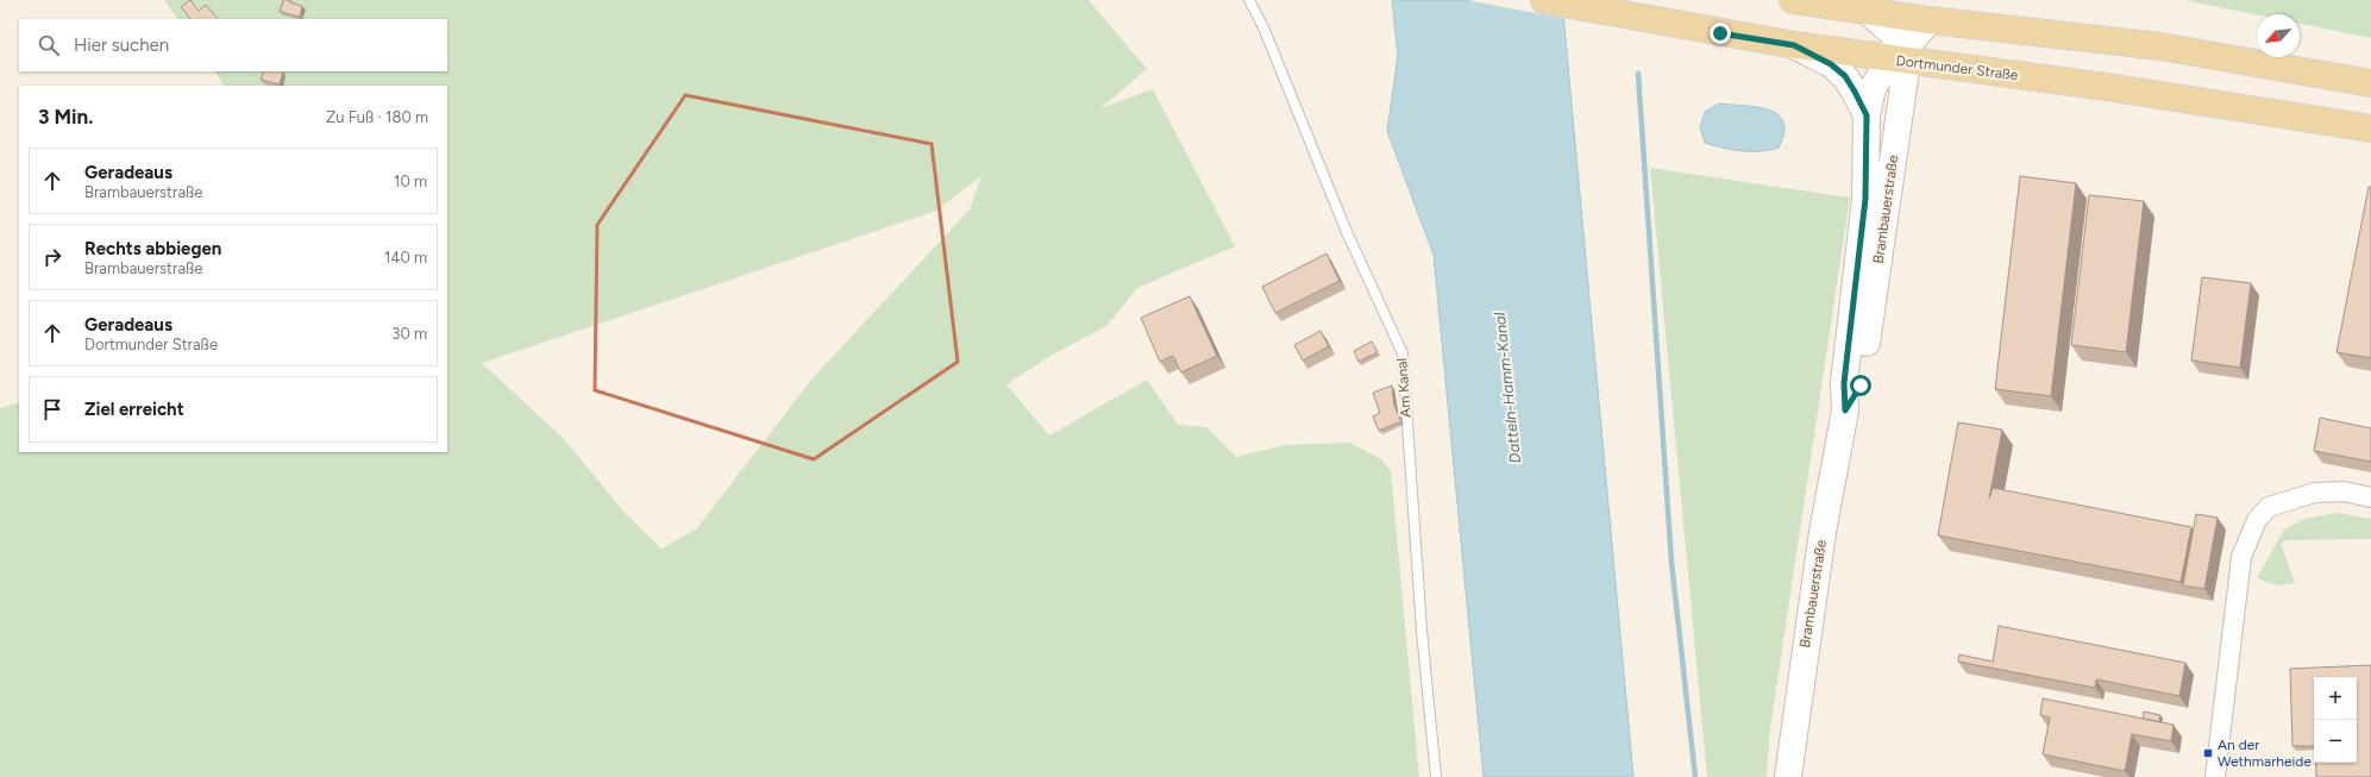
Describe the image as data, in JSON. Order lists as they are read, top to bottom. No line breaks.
{"streets":{"main road":["Dortmunder Straße","Brambauerstraße"],"lane":["Am Kanal"]},"crossings":[["Dortmunder Straße","Brambauerstraße"]],"water":["Datteln-Hamm-Kanal"],"places":{"transit":["An der Wethmarheide"]},"north":"bottom left","page":{"search":"Hier suchen","heading":["3 Min.","Zu Fuß · 180 m"],"list":[["Geradeaus","Brambauerstraße","10 m"],["Rechts abbiegen","Brambauerstraße","140 m"],["Geradeaus","Dortmunder Straße","30 m"],"Ziel erreicht"],"map_buttons":["+","−"]}}
